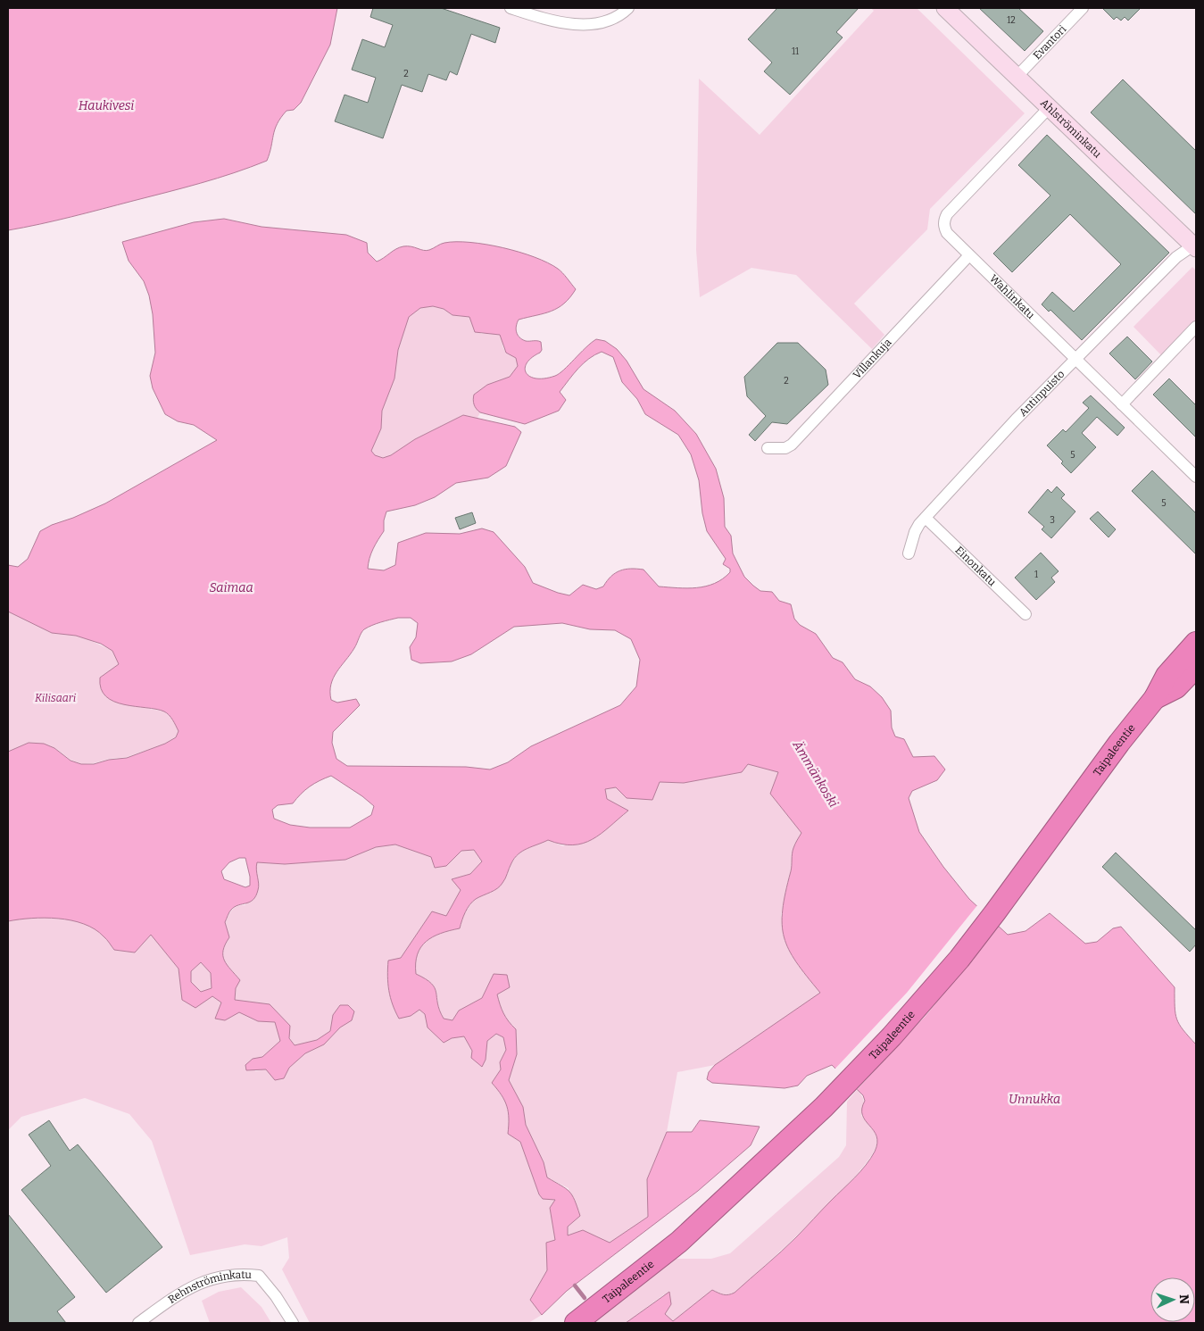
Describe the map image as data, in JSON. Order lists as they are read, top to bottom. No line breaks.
{"streets":{"highway":["Taipaleentie"],"street":["Evantori","Ahlströminkatu","Wahlinkatu","Villankuja","Antinpuisto","Einonkatu","Rehnströminkatu"]},"crossings":[["Evantori","Ahlströminkatu"],["Ahlströminkatu","Wahlinkatu"],["Ahlströminkatu","Antinpuisto"],["Wahlinkatu","Villankuja"],["Wahlinkatu","Antinpuisto"],["Antinpuisto","Einonkatu"]],"water":["Haukivesi","Saimaa","Ämmänkoski","Unnukka"],"parks":["Kilisaari"],"house_numbers":["12","11","2","2","5","5","3","1"],"north":"right"}
